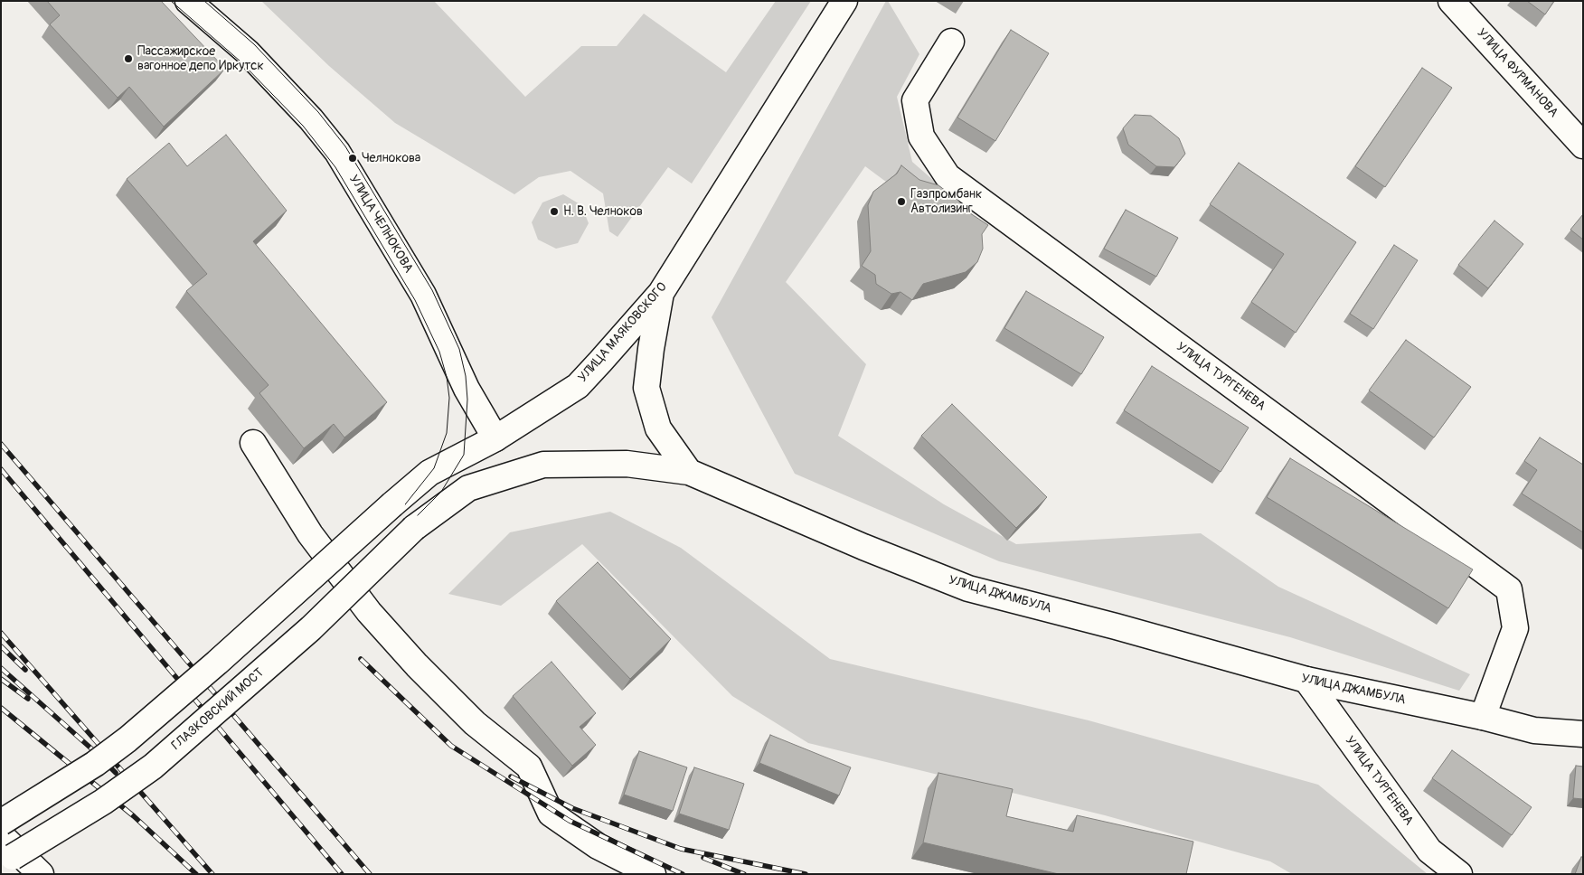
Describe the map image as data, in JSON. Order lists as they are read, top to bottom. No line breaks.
{"streets":{"main road":["УЛИЦА ФУРМАНОВА","УЛИЦА ЧЕЛНОКОВА","УЛИЦА МАЯКОВСКОГО","УЛИЦА ТУРГЕНЕВА","УЛИЦА ДЖАМБУЛА","ГЛАЗКОВСКИЙ МОСТ"]},"crossings":[["УЛИЦА ЧЕЛНОКОВА","УЛИЦА МАЯКОВСКОГО"],["УЛИЦА ТУРГЕНЕВА","УЛИЦА ДЖАМБУЛА"],["УЛИЦА ДЖАМБУЛА","ГЛАЗКОВСКИЙ МОСТ"]],"places":["Пассажирское вагонное депо Иркутск","Челнокова","Газпромбанк Автолизинг","Н. В. Челноков"]}
